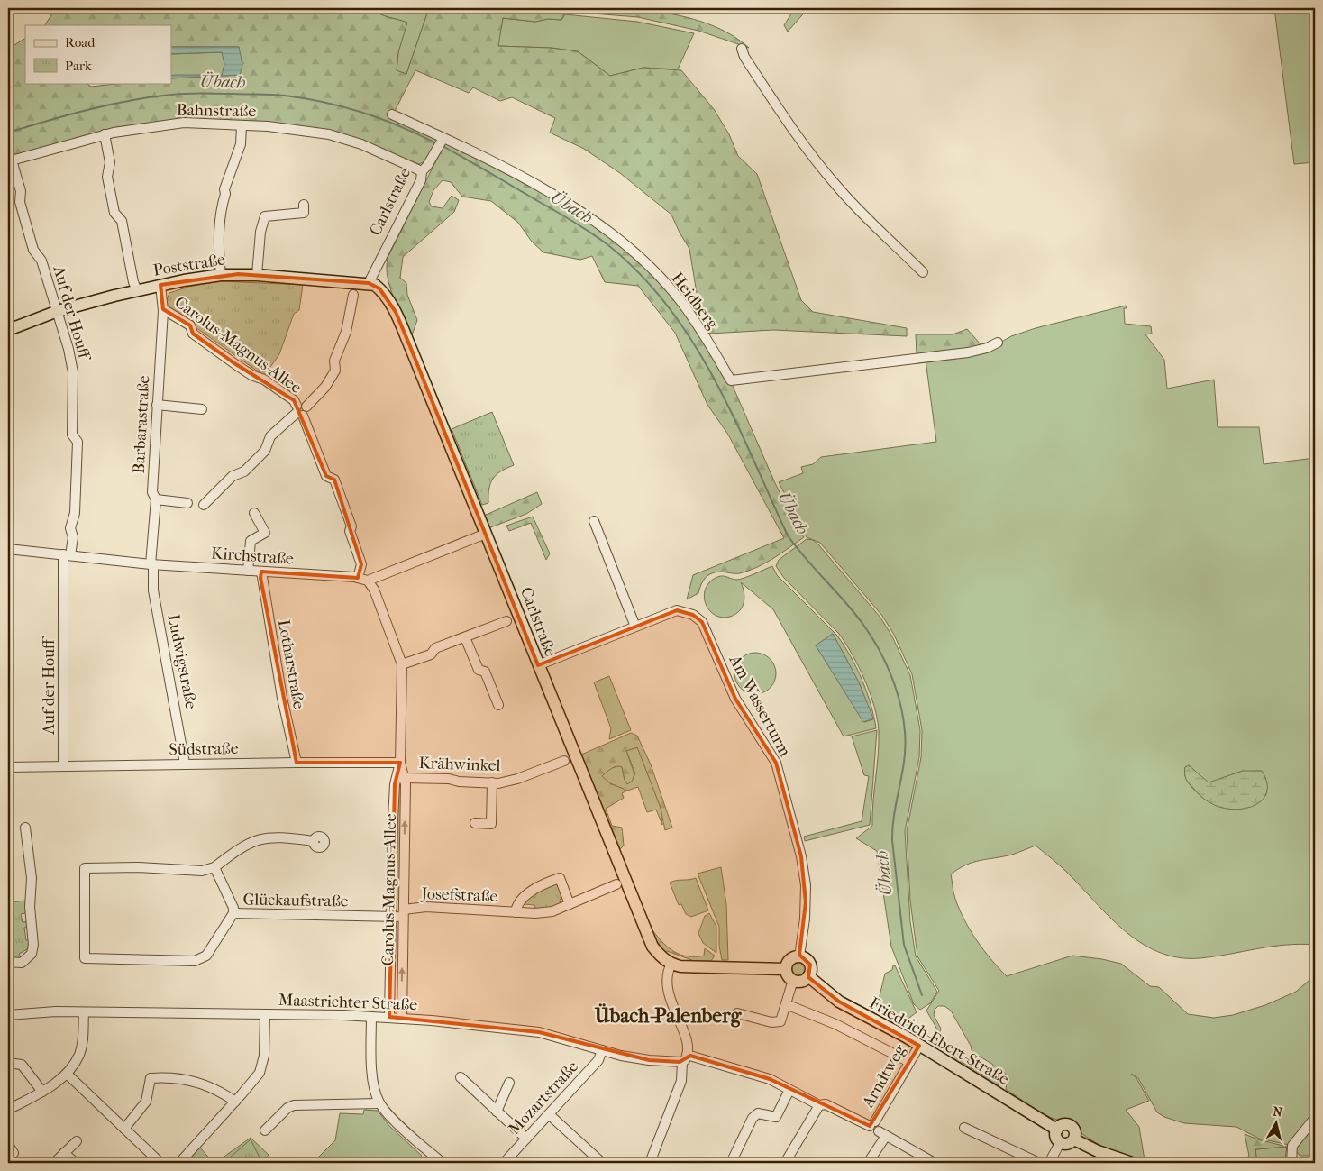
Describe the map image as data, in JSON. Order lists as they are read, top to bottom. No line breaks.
{"streets":{"main road":["Carlstraße","Poststraße","Friedrich-Ebert-Straße"],"street":["Bahnstraße","Heidberg","Auf der Houff","Carolus-Magnus-Allee","Barbarastraße","Kirchstraße","Ludwigstraße","Lotharstraße","Am Wasserturm","Südstraße","Krähwinkel","Josefstraße","Glückaufstraße","Maastrichter Straße","Arndtweg","Mozartstraße"]},"crossings":[["Bahnstraße","Carlstraße"],["Bahnstraße","Auf der Houff"],["Carlstraße","Poststraße"],["Carlstraße","Heidberg"],["Carlstraße","Am Wasserturm"],["Poststraße","Auf der Houff"],["Poststraße","Barbarastraße"],["Auf der Houff","Kirchstraße"],["Auf der Houff","Südstraße"],["Carolus-Magnus-Allee","Barbarastraße"],["Carolus-Magnus-Allee","Kirchstraße"],["Carolus-Magnus-Allee","Südstraße"],["Carolus-Magnus-Allee","Krähwinkel"],["Carolus-Magnus-Allee","Josefstraße"],["Carolus-Magnus-Allee","Glückaufstraße"],["Carolus-Magnus-Allee","Maastrichter Straße"],["Barbarastraße","Kirchstraße"],["Barbarastraße","Ludwigstraße"],["Kirchstraße","Ludwigstraße"],["Kirchstraße","Lotharstraße"],["Ludwigstraße","Südstraße"],["Lotharstraße","Südstraße"],["Am Wasserturm","Friedrich-Ebert-Straße"],["Josefstraße","Glückaufstraße"],["Maastrichter Straße","Arndtweg"],["Maastrichter Straße","Mozartstraße"],["Friedrich-Ebert-Straße","Arndtweg"]],"districts":["Übach-Palenberg"],"water":["Übach"],"legend":["Road","Park"],"north":"top"}
